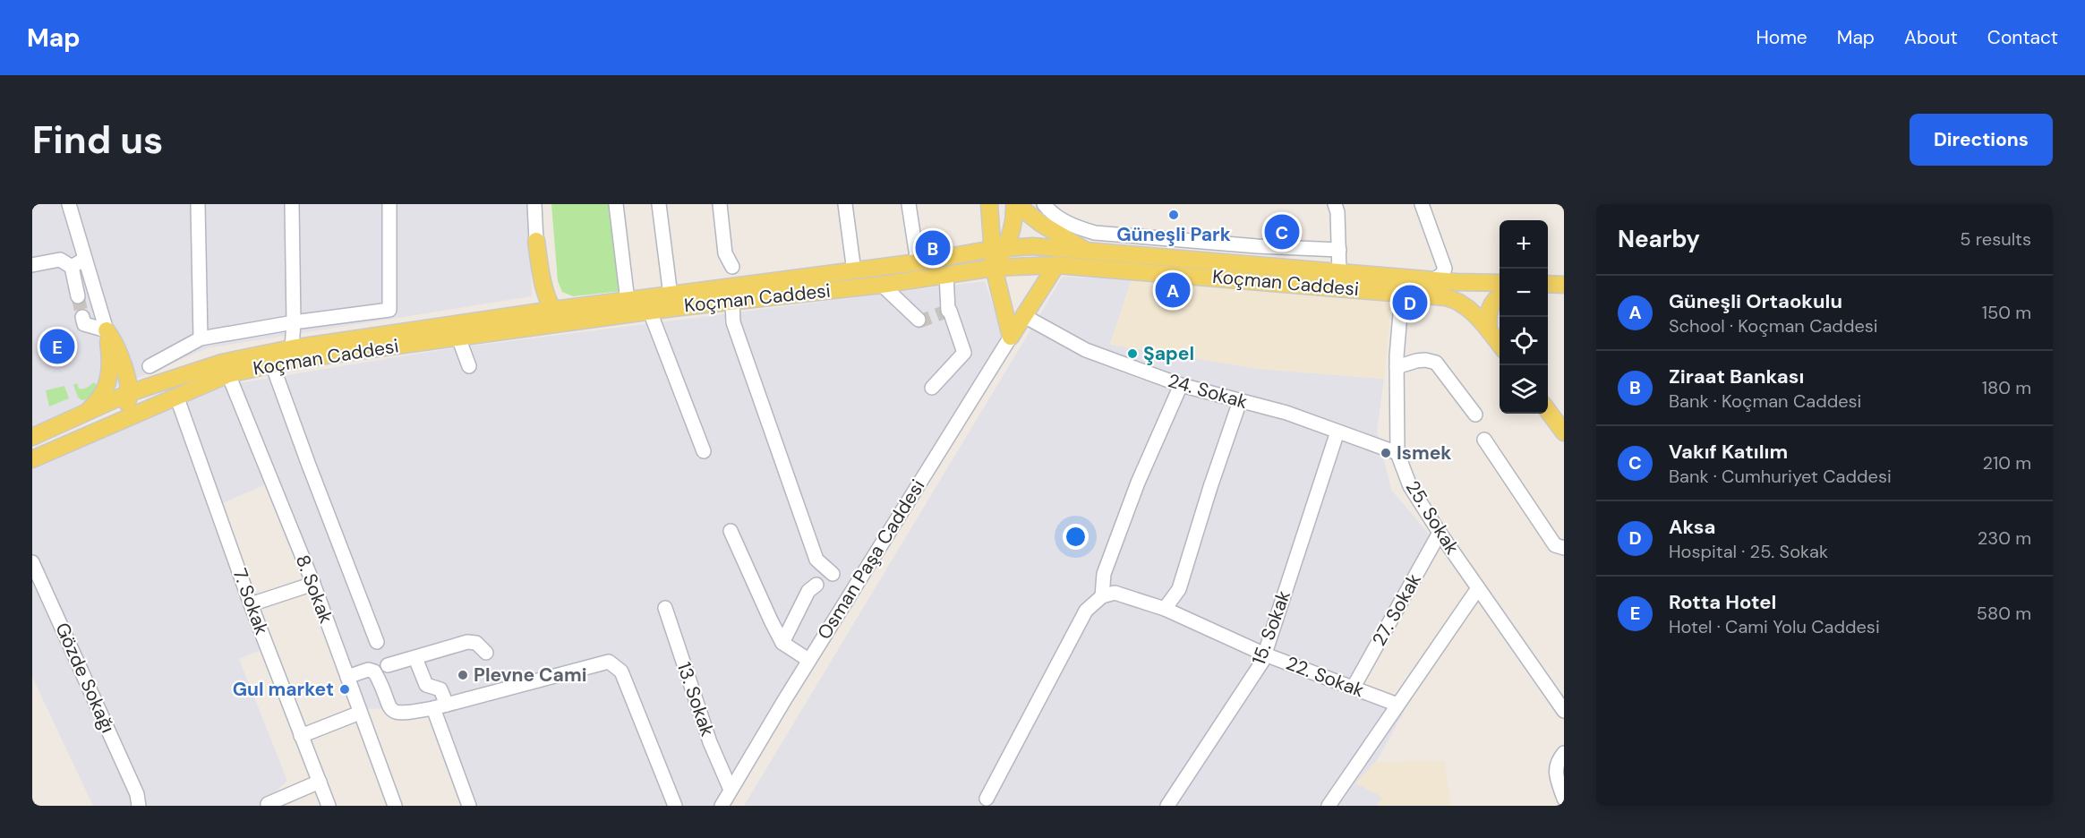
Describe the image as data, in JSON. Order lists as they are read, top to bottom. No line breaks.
{"streets":{"main road":["Koçman Caddesi","Osman Paşa Caddesi"],"street":["24. Sokak","25. Sokak","8. Sokak","7. Sokak","27. Sokak","15. Sokak","22. Sokak","Gözde Sokağı","13. Sokak"]},"crossings":[["Koçman Caddesi","25. Sokak"],["Koçman Caddesi","Osman Paşa Caddesi"],["Koçman Caddesi","8. Sokak"],["Koçman Caddesi","7. Sokak"],["24. Sokak","25. Sokak"],["24. Sokak","Osman Paşa Caddesi"],["24. Sokak","15. Sokak"],["25. Sokak","27. Sokak"],["Osman Paşa Caddesi","13. Sokak"],["27. Sokak","22. Sokak"],["15. Sokak","22. Sokak"]],"places":["Güneşli Park","Şapel","Ismek","Plevne Cami","Gul market"],"page":{"header":"Map","nav":["Home","Map","About","Contact"],"buttons":"Directions","title":"Find us","heading":["Nearby","5 results"],"pins":["C","B","A","D","E"],"map_buttons":["+","−"],"list":[{"mark":"A","name":"Güneşli Ortaokulu","note":"School · Koçman Caddesi","value":"150 m"},{"mark":"B","name":"Ziraat Bankası","note":"Bank · Koçman Caddesi","value":"180 m"},{"mark":"C","name":"Vakıf Katılım","note":"Bank · Cumhuriyet Caddesi","value":"210 m"},{"mark":"D","name":"Aksa","note":"Hospital · 25. Sokak","value":"230 m"},{"mark":"E","name":"Rotta Hotel","note":"Hotel · Cami Yolu Caddesi","value":"580 m"}]}}
